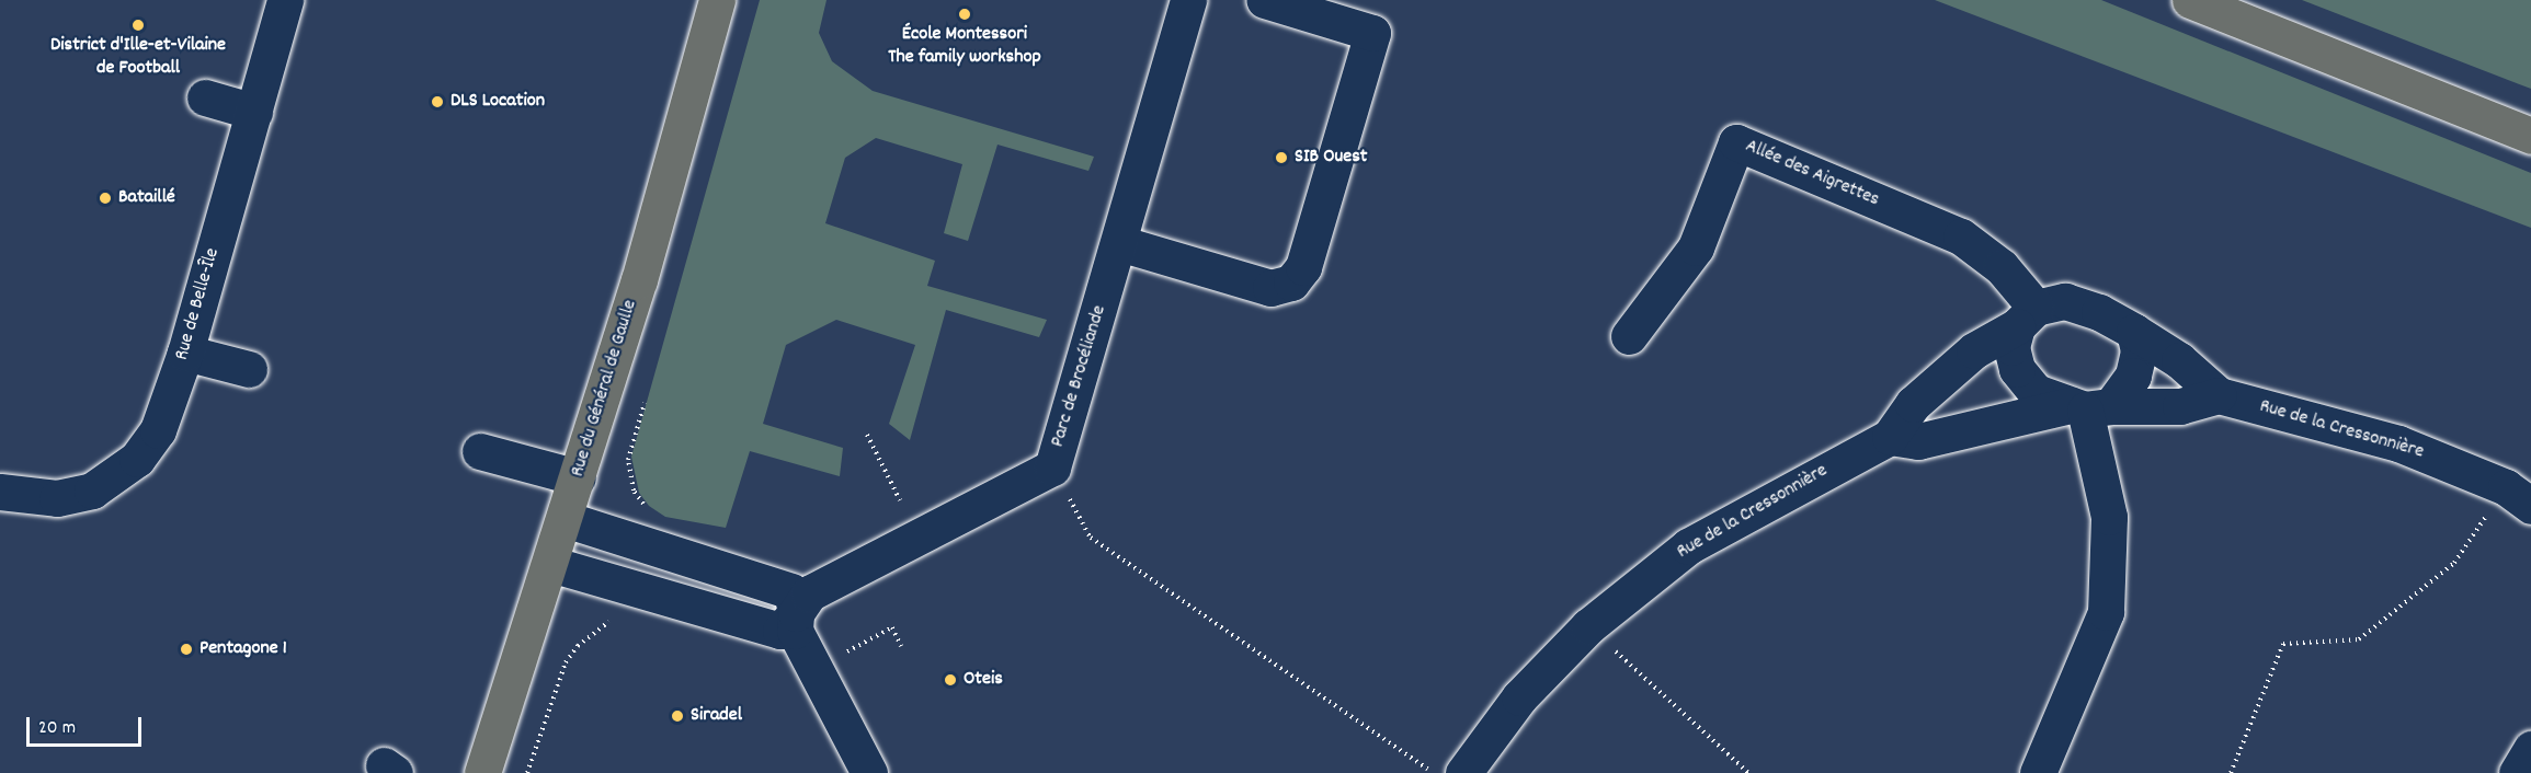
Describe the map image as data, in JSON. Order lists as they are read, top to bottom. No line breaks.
{"streets":{"main road":["Rue du Général de Gaulle"],"street":["Allée des Aigrettes","Rue de Belle-Île","Parc de Brocéliande","Rue de la Cressonnière"]},"crossings":[["Allée des Aigrettes","Rue de la Cressonnière"],["Parc de Brocéliande","Rue du Général de Gaulle"]],"places":["École Montessori The family workshop","District d'Ille-et-Vilaine de Football","DLS Location","SIB Ouest","Bataillé","Pentagone 1","Oteis","Siradel"],"scale_bar":"20 m"}
